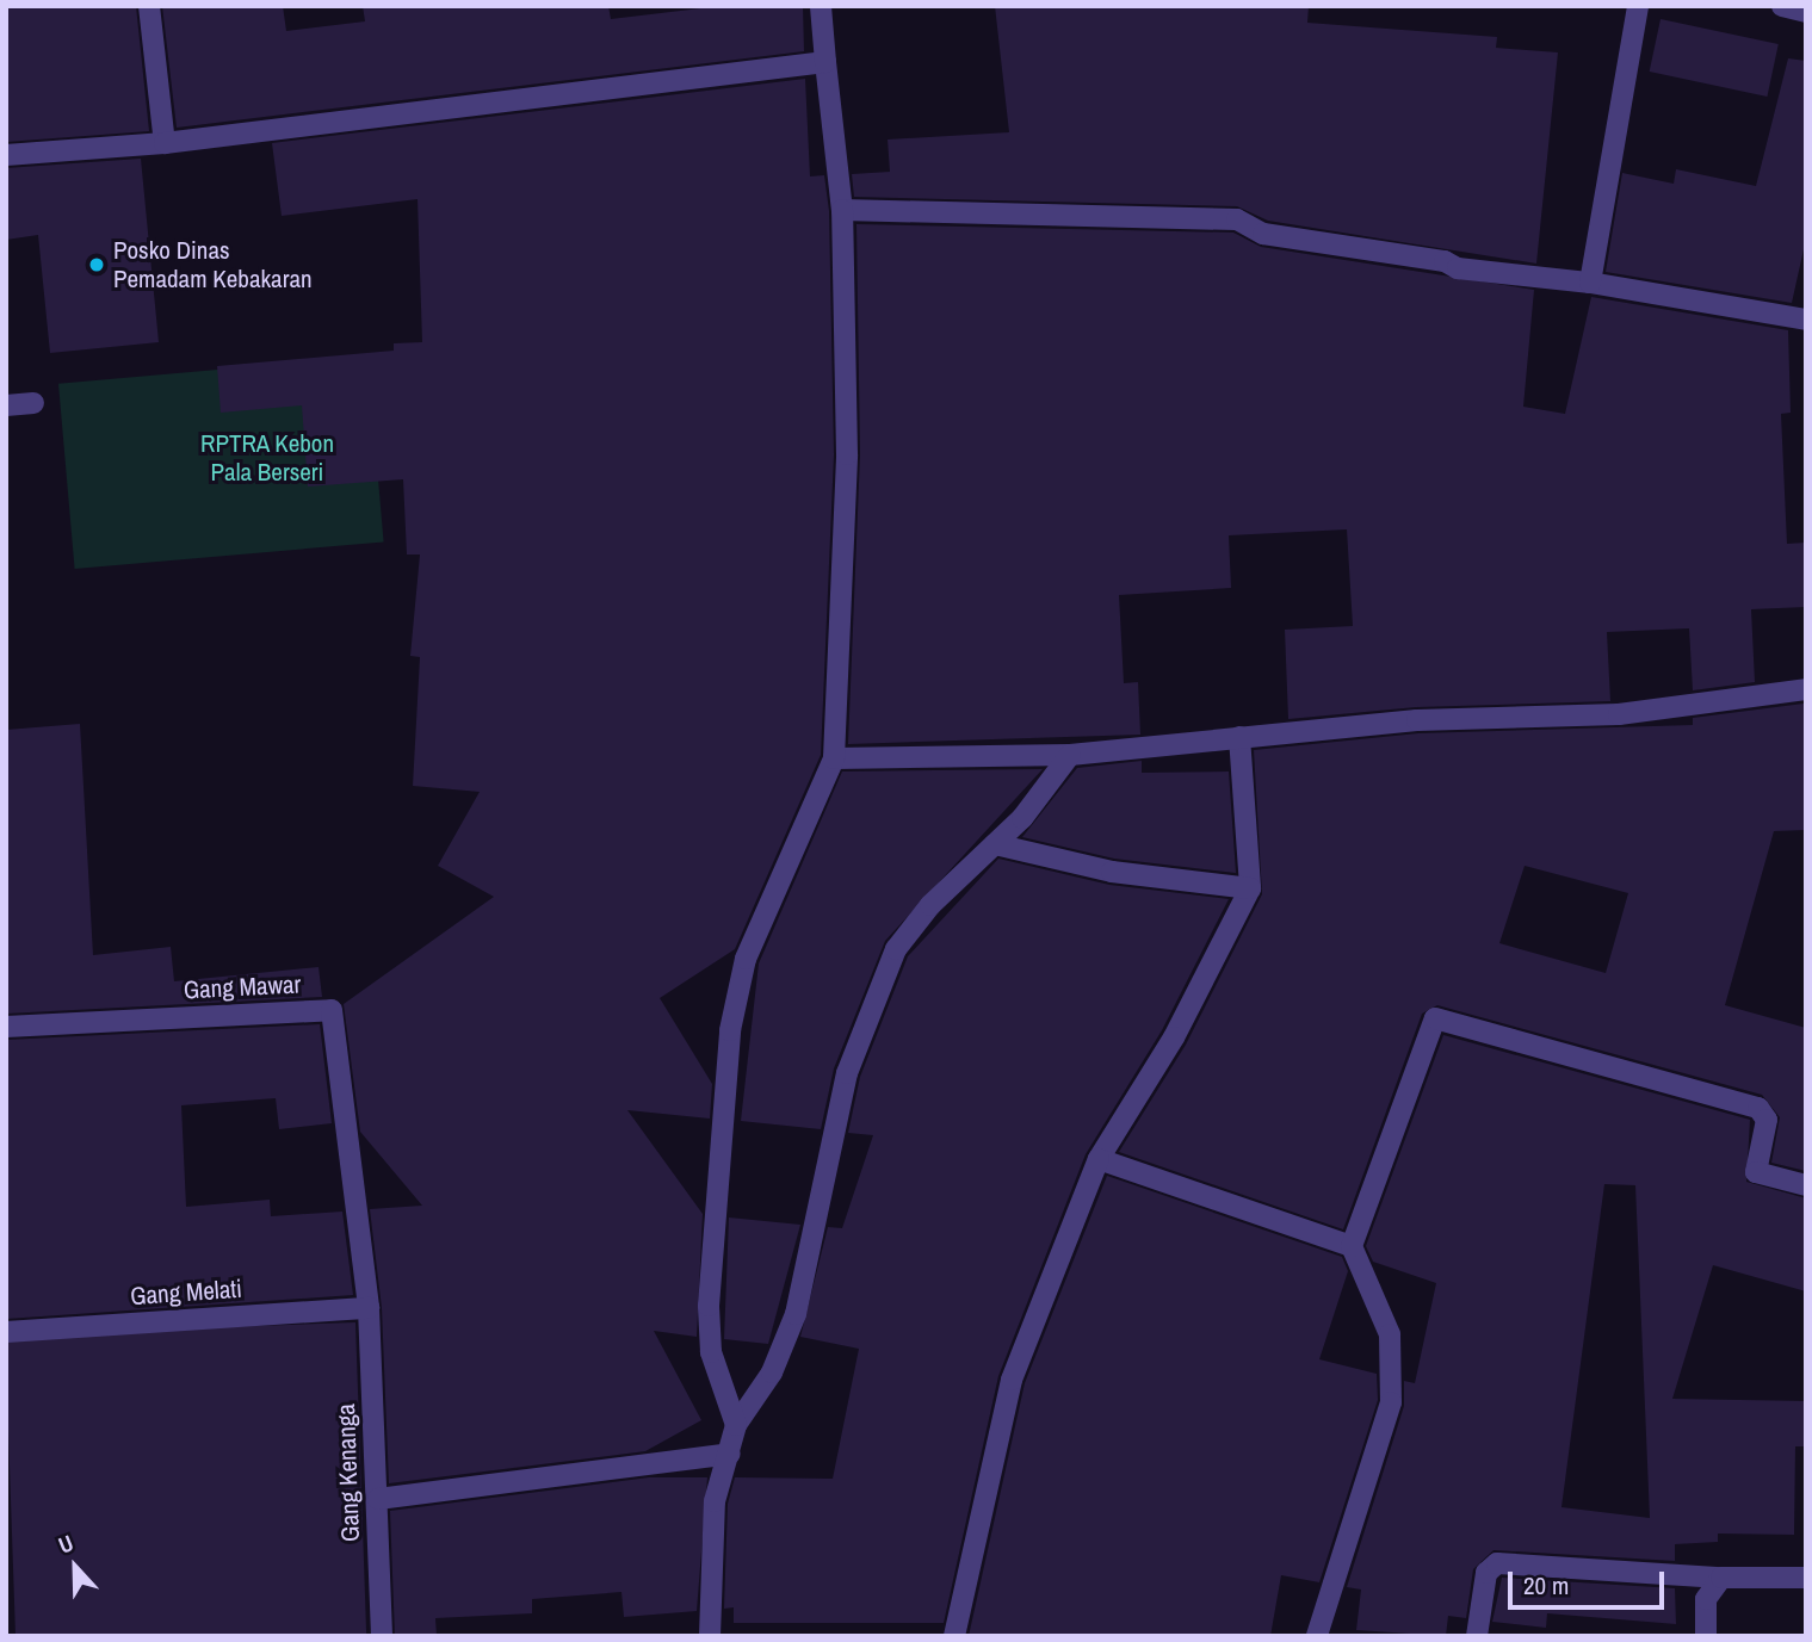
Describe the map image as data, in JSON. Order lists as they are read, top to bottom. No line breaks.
{"streets":{"street":["Gang Mawar","Gang Melati","Gang Kenanga"]},"crossings":[["Gang Mawar","Gang Melati"],["Gang Mawar","Gang Kenanga"],["Gang Melati","Gang Kenanga"]],"parks":["RPTRA Kebon Pala Berseri"],"places":["Posko Dinas Pemadam Kebakaran"],"scale_bar":"20 m","north":"top"}
